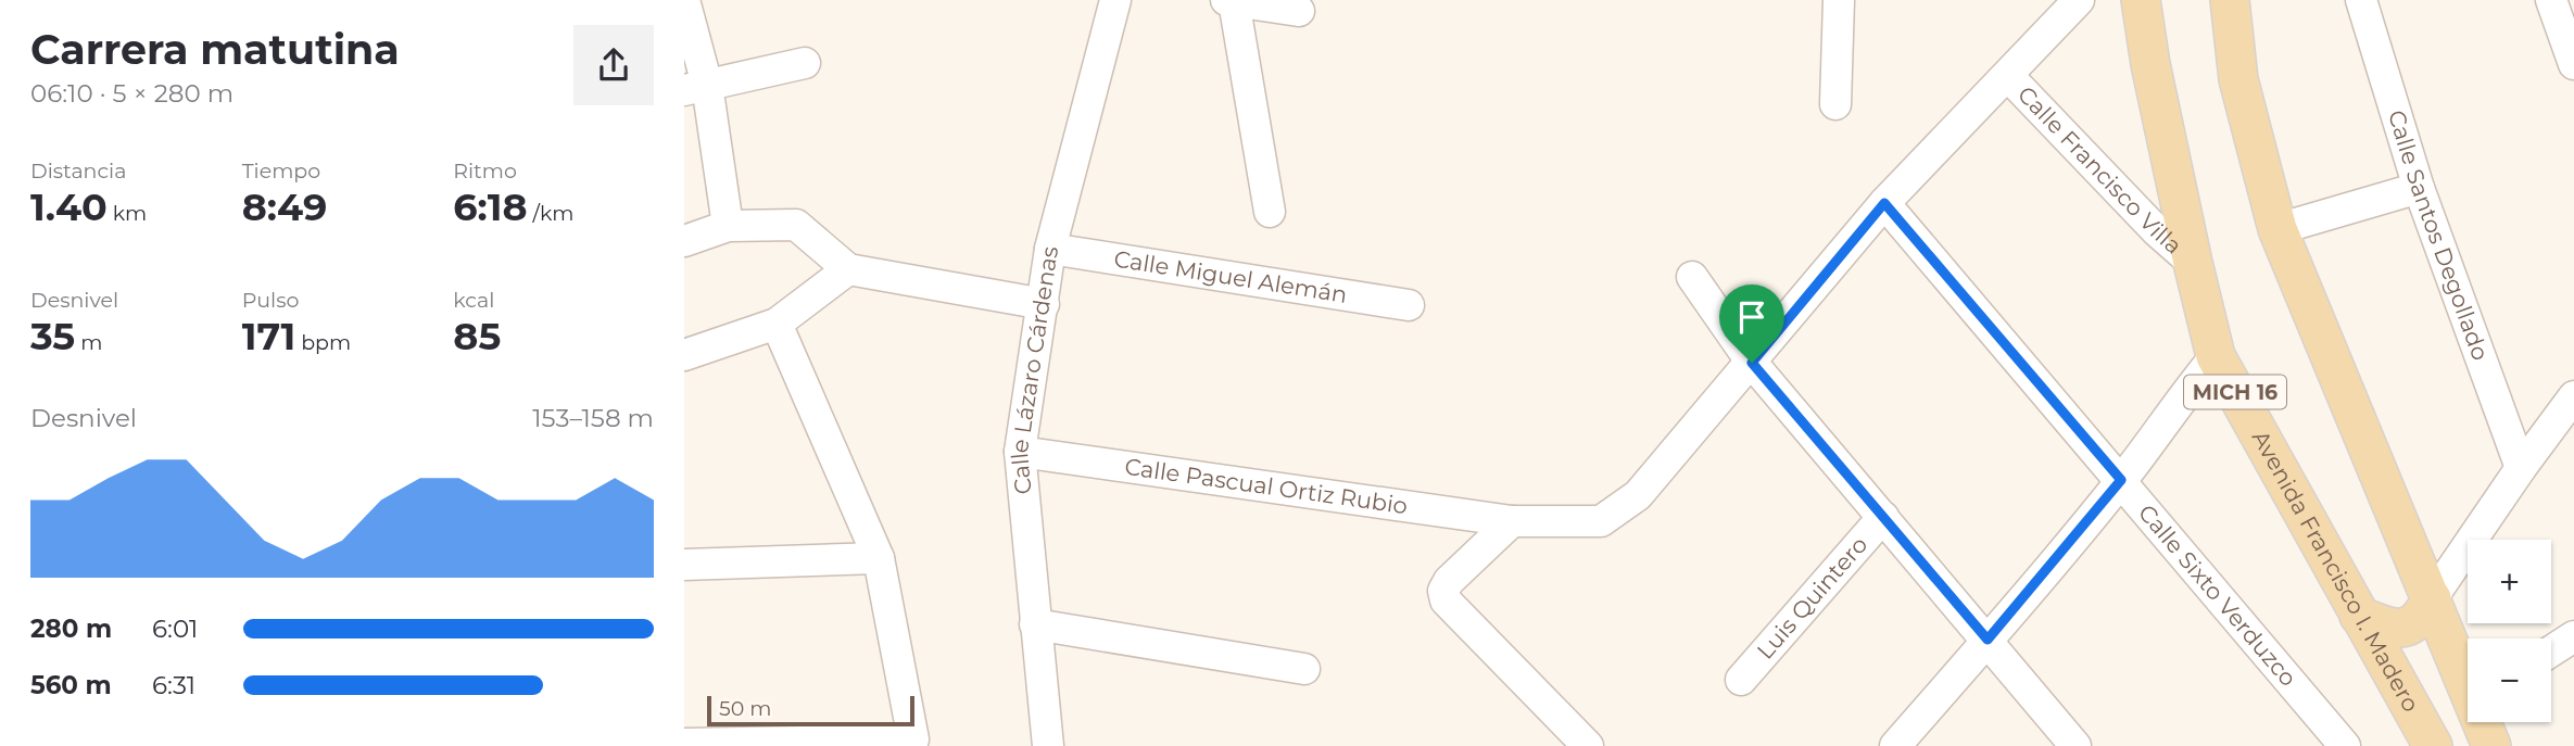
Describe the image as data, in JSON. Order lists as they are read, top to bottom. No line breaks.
{"streets":{"main road":["MICH 16","Avenida Francisco I. Madero"],"street":["Calle Francisco Villa","Calle Santos Degollado","Calle Miguel Alemán","Calle Lázaro Cárdenas","Calle Pascual Ortiz Rubio","Calle Sixto Verduzco","Luis Quintero"]},"crossings":[["Calle Francisco Villa","Avenida Francisco I. Madero"],["Calle Miguel Alemán","Calle Lázaro Cárdenas"],["Calle Lázaro Cárdenas","Calle Pascual Ortiz Rubio"]],"scale_bar":"50 m","page":{"heading":["Carrera matutina","06:10 · 5 × 280 m"],"stats":[["Distancia","1.40 km"],["Tiempo","8:49"],["Ritmo","6:18 /km"],["Desnivel","35 m"],["Pulso","171 bpm"],["kcal","85"]],"chart":["Desnivel","153–158 m"],"map_buttons":["+","−"],"list":[{"name":"280 m","note":"6:01"},{"name":"560 m","note":"6:31"}],"scale":"50 m"}}
